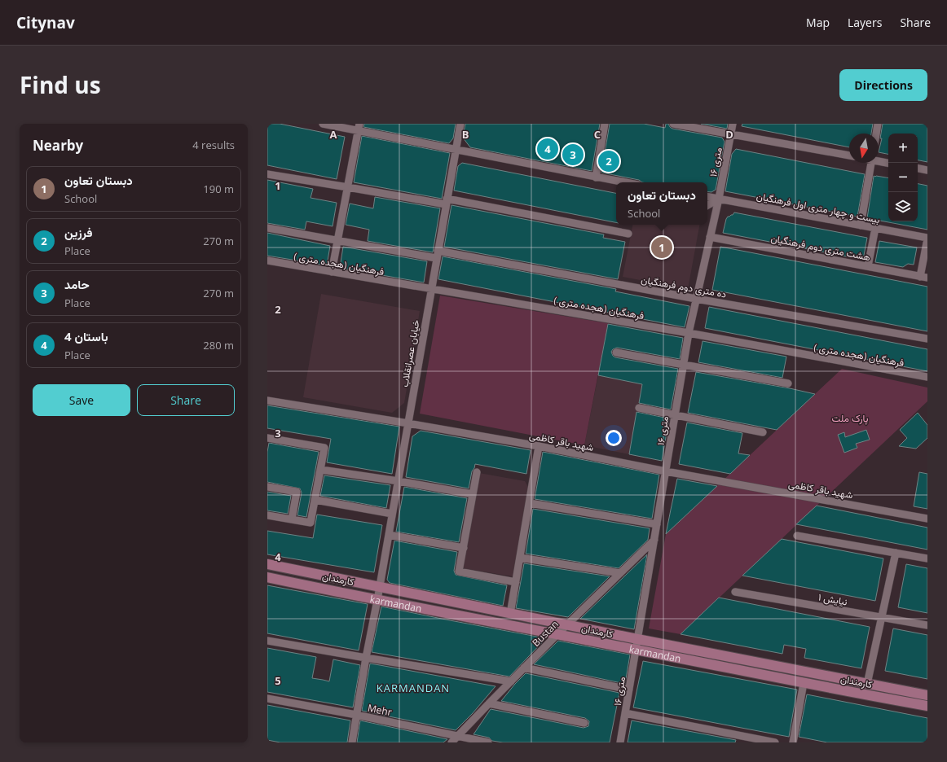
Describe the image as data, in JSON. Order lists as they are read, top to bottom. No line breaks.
{"streets":{"main road":["کارمندان","karmandan"],"street":["۱۶ متری","بیست و چهار متری اول فرهنگیان","هشت متری دوم فرهنگیان","فرهنگیان (هجده متری )","ده متری دوم فرهنگیان","خیابان عصرانقلاب","شهید باقر کاظمی","نیایش ۱","Bustan","Mehr"]},"crossings":[["۱۶ متری","بیست و چهار متری اول فرهنگیان"],["۱۶ متری","هشت متری دوم فرهنگیان"],["۱۶ متری","فرهنگیان (هجده متری )"],["۱۶ متری","ده متری دوم فرهنگیان"],["۱۶ متری","شهید باقر کاظمی"],["۱۶ متری","کارمندان"],["۱۶ متری","karmandan"],["۱۶ متری","Bustan"],["فرهنگیان (هجده متری )","خیابان عصرانقلاب"],["ده متری دوم فرهنگیان","خیابان عصرانقلاب"],["خیابان عصرانقلاب","شهید باقر کاظمی"],["خیابان عصرانقلاب","کارمندان"],["خیابان عصرانقلاب","karmandan"],["خیابان عصرانقلاب","Mehr"],["کارمندان","Bustan"],["karmandan","Bustan"],["Bustan","Mehr"]],"districts":["KARMANDAN"],"parks":["پارک ملت"],"north":"bottom","page":{"header":"Citynav","nav":["Map","Layers","Share"],"title":"Find us","buttons":["Directions",["Save","Share"]],"heading":["Nearby","4 results"],"map_buttons":["+","−"],"pins":["4","3","2","1"],"list":[{"mark":"1","name":"دبستان تعاون","note":"School","value":"190 m"},{"mark":"2","name":"فرزین","note":"Place","value":"270 m"},{"mark":"3","name":"حامد","note":"Place","value":"270 m"},{"mark":"4","name":"باستان 4","note":"Place","value":"280 m"}],"popup":["دبستان تعاون","School"]},"grid":{"columns":["A","B","C","D"],"rows":["1","2","3","4","5"]}}
